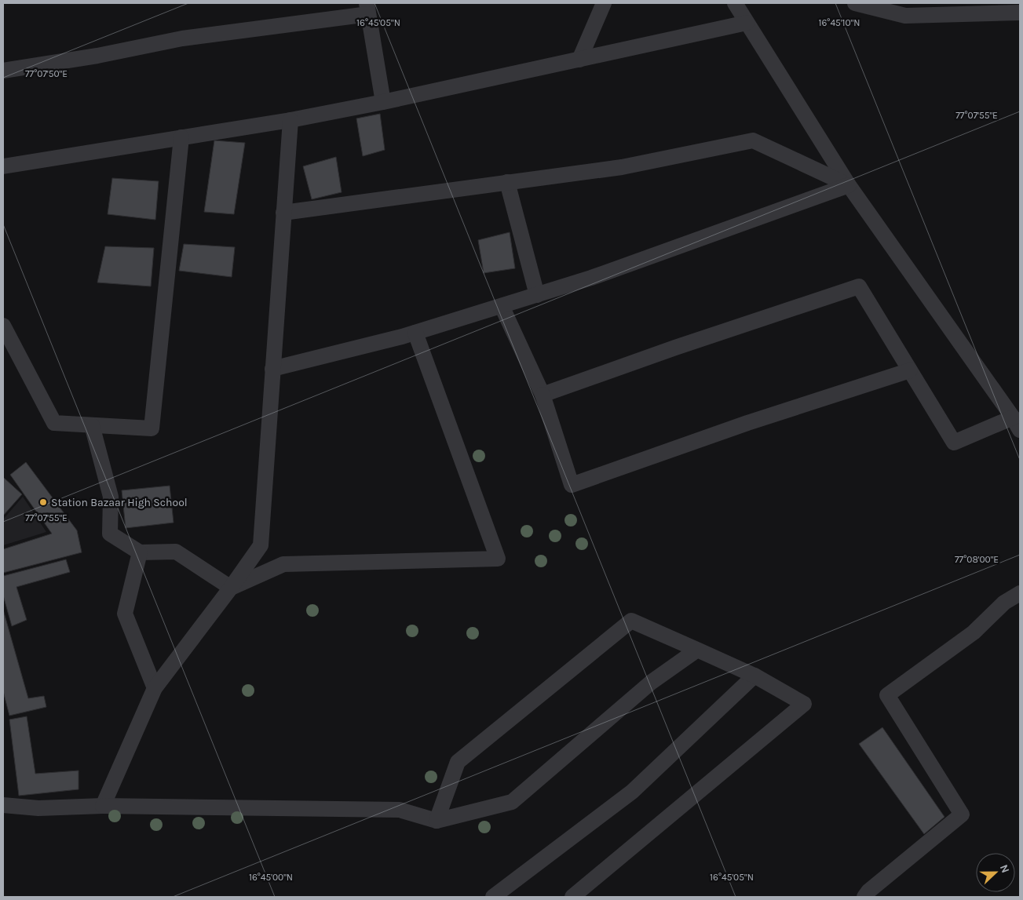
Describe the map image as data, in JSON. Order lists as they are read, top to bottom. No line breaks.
{"places":["Station Bazaar High School"],"north":"right","coordinates":["16°45'05\"N","16°45'10\"N","77°07'50\"E","77°07'55\"E","77°08'00\"E","16°45'00\"N"]}
